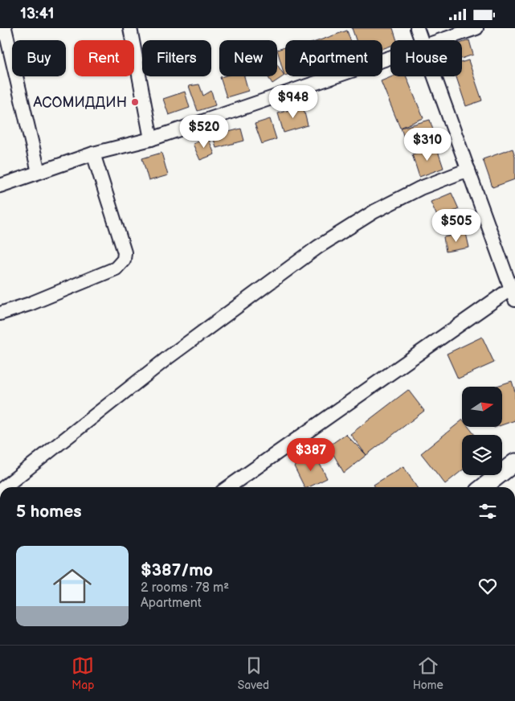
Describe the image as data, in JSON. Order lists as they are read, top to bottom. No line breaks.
{"places":["АСОМИДДИН"],"north":"right","page":{"status":"13:41","chip":["Buy","Rent","Filters","New","Apartment","House"],"price":["$948","$520","$310","$505","$387"],"heading":"5 homes","list":[{"name":"$387/mo","note":"2 rooms · 78 m² · Apartment"}],"tabs":["Map","Saved","Home"]}}
